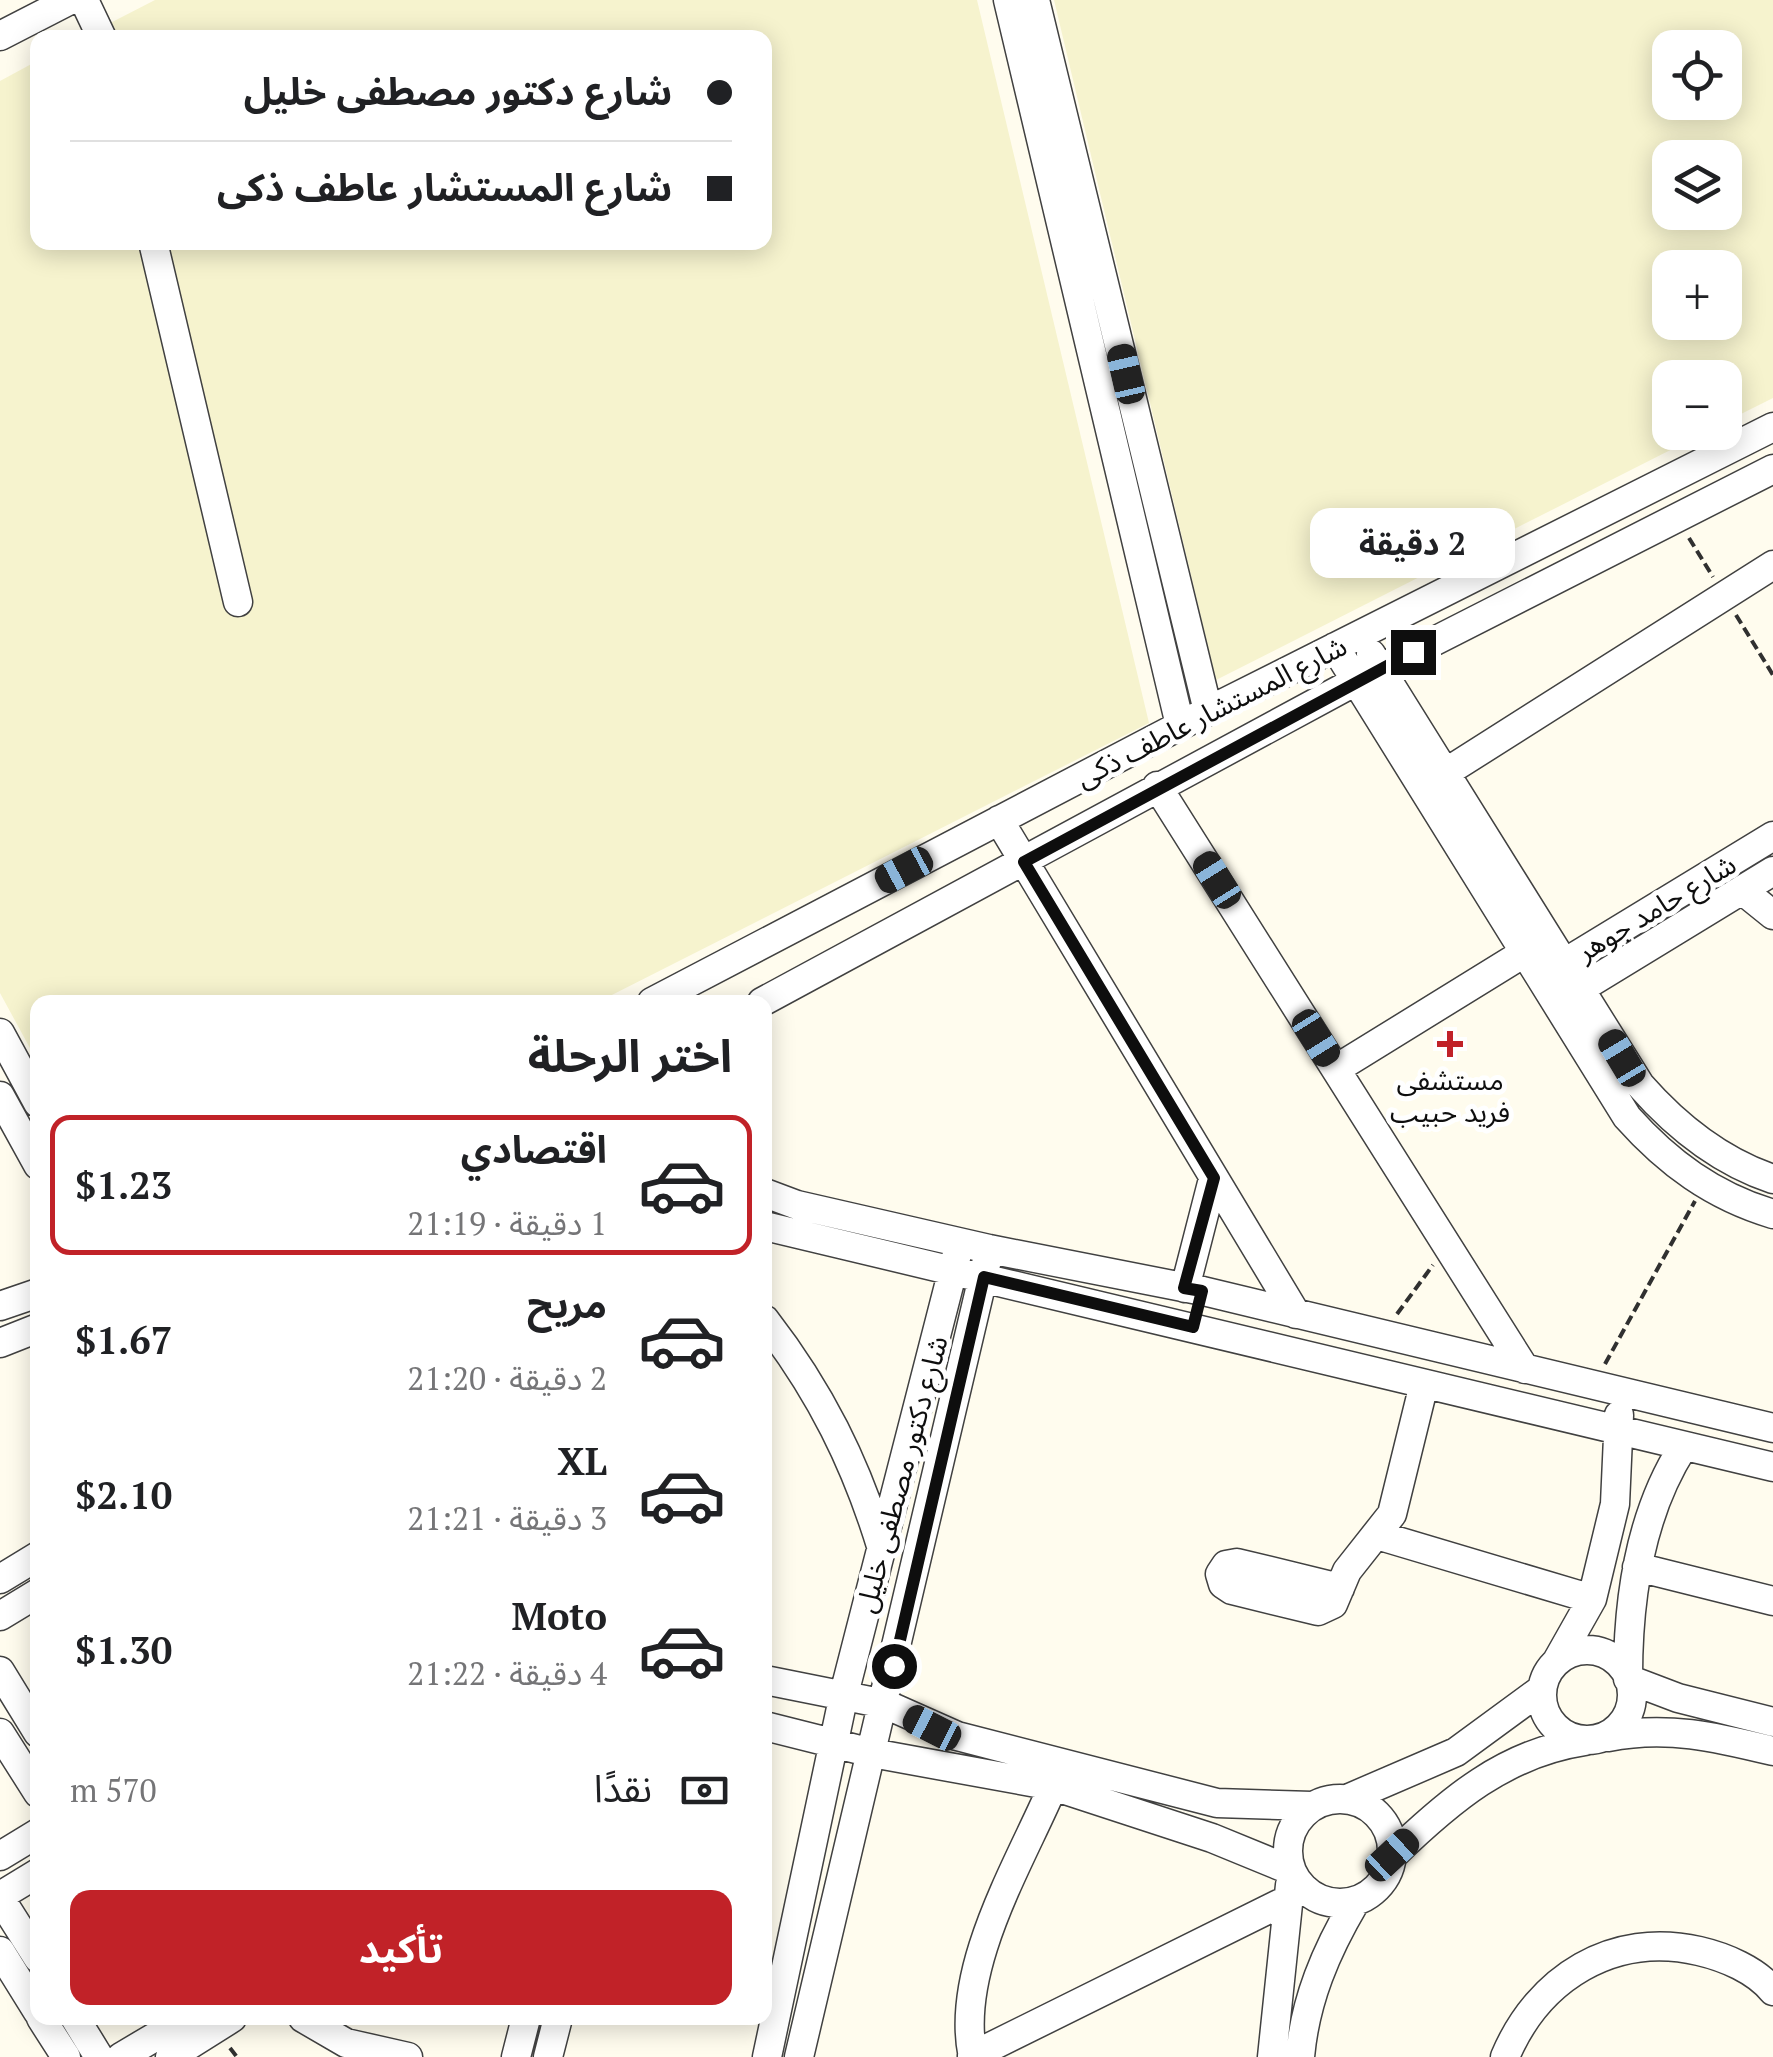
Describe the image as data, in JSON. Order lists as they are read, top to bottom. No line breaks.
{"streets":{"street":["شارع المستشار عاطف ذكى","شارع حامد جوهر","شارع دكتور مصطفى خليل"]},"places":{"health":["مستشفى فريد حبيب"]},"page":{"map_buttons":["+","−"],"banner":["شارع دكتور مصطفى خليل","شارع المستشار عاطف ذكى"],"bubble":"2 دقيقة","heading":"اختر الرحلة","list":[{"name":"اقتصادي","note":"1 دقيقة · 21:19","value":"$1.23"},{"name":"مريح","note":"2 دقيقة · 21:20","value":"$1.67"},{"name":"XL","note":"3 دقيقة · 21:21","value":"$2.10"},{"name":"Moto","note":"4 دقيقة · 21:22","value":"$1.30"}],"pay":["نقدًا","570 m"],"buttons":"تأكيد"}}
